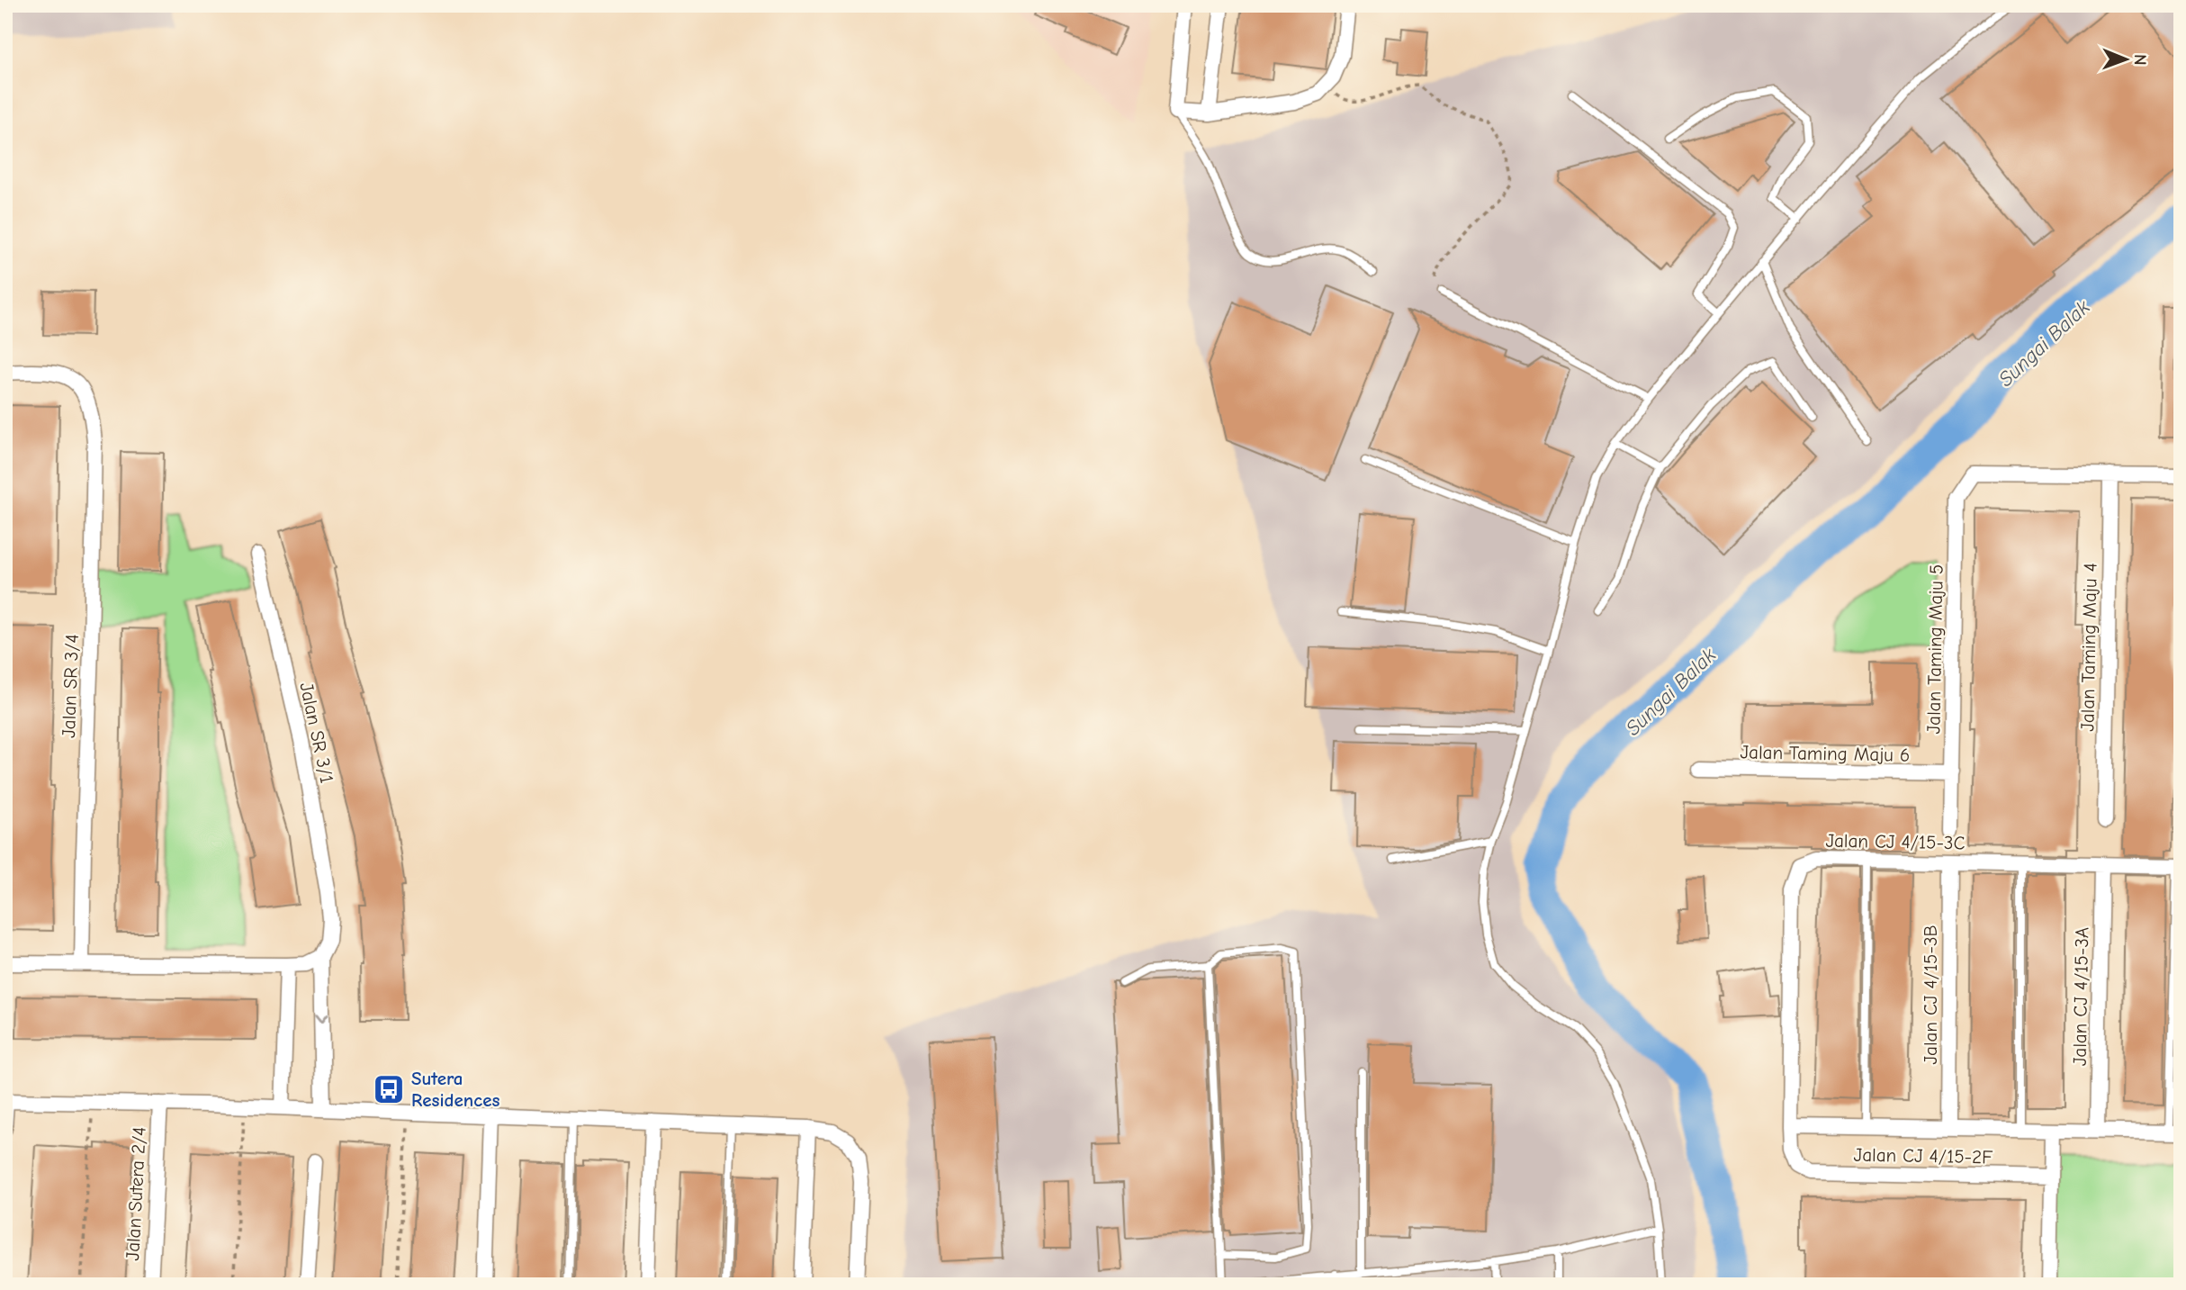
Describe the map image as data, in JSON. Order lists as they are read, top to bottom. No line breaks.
{"streets":{"street":["Jalan Taming Maju 4","Jalan Taming Maju 5","Jalan SR 3/4","Jalan SR 3/1","Jalan Taming Maju 6","Jalan CJ 4/15-3C","Jalan CJ 4/15-3B","Jalan CJ 4/15-3A","Jalan CJ 4/15-2F","Jalan Sutera 2/4"]},"crossings":[["Jalan Taming Maju 4","Jalan Taming Maju 5"],["Jalan Taming Maju 5","Jalan Taming Maju 6"],["Jalan CJ 4/15-3C","Jalan CJ 4/15-3B"],["Jalan CJ 4/15-3C","Jalan CJ 4/15-3A"],["Jalan CJ 4/15-3C","Jalan CJ 4/15-2F"]],"water":["Sungai Balak"],"places":{"bus stop":["Sutera Residences"]},"north":"right"}
